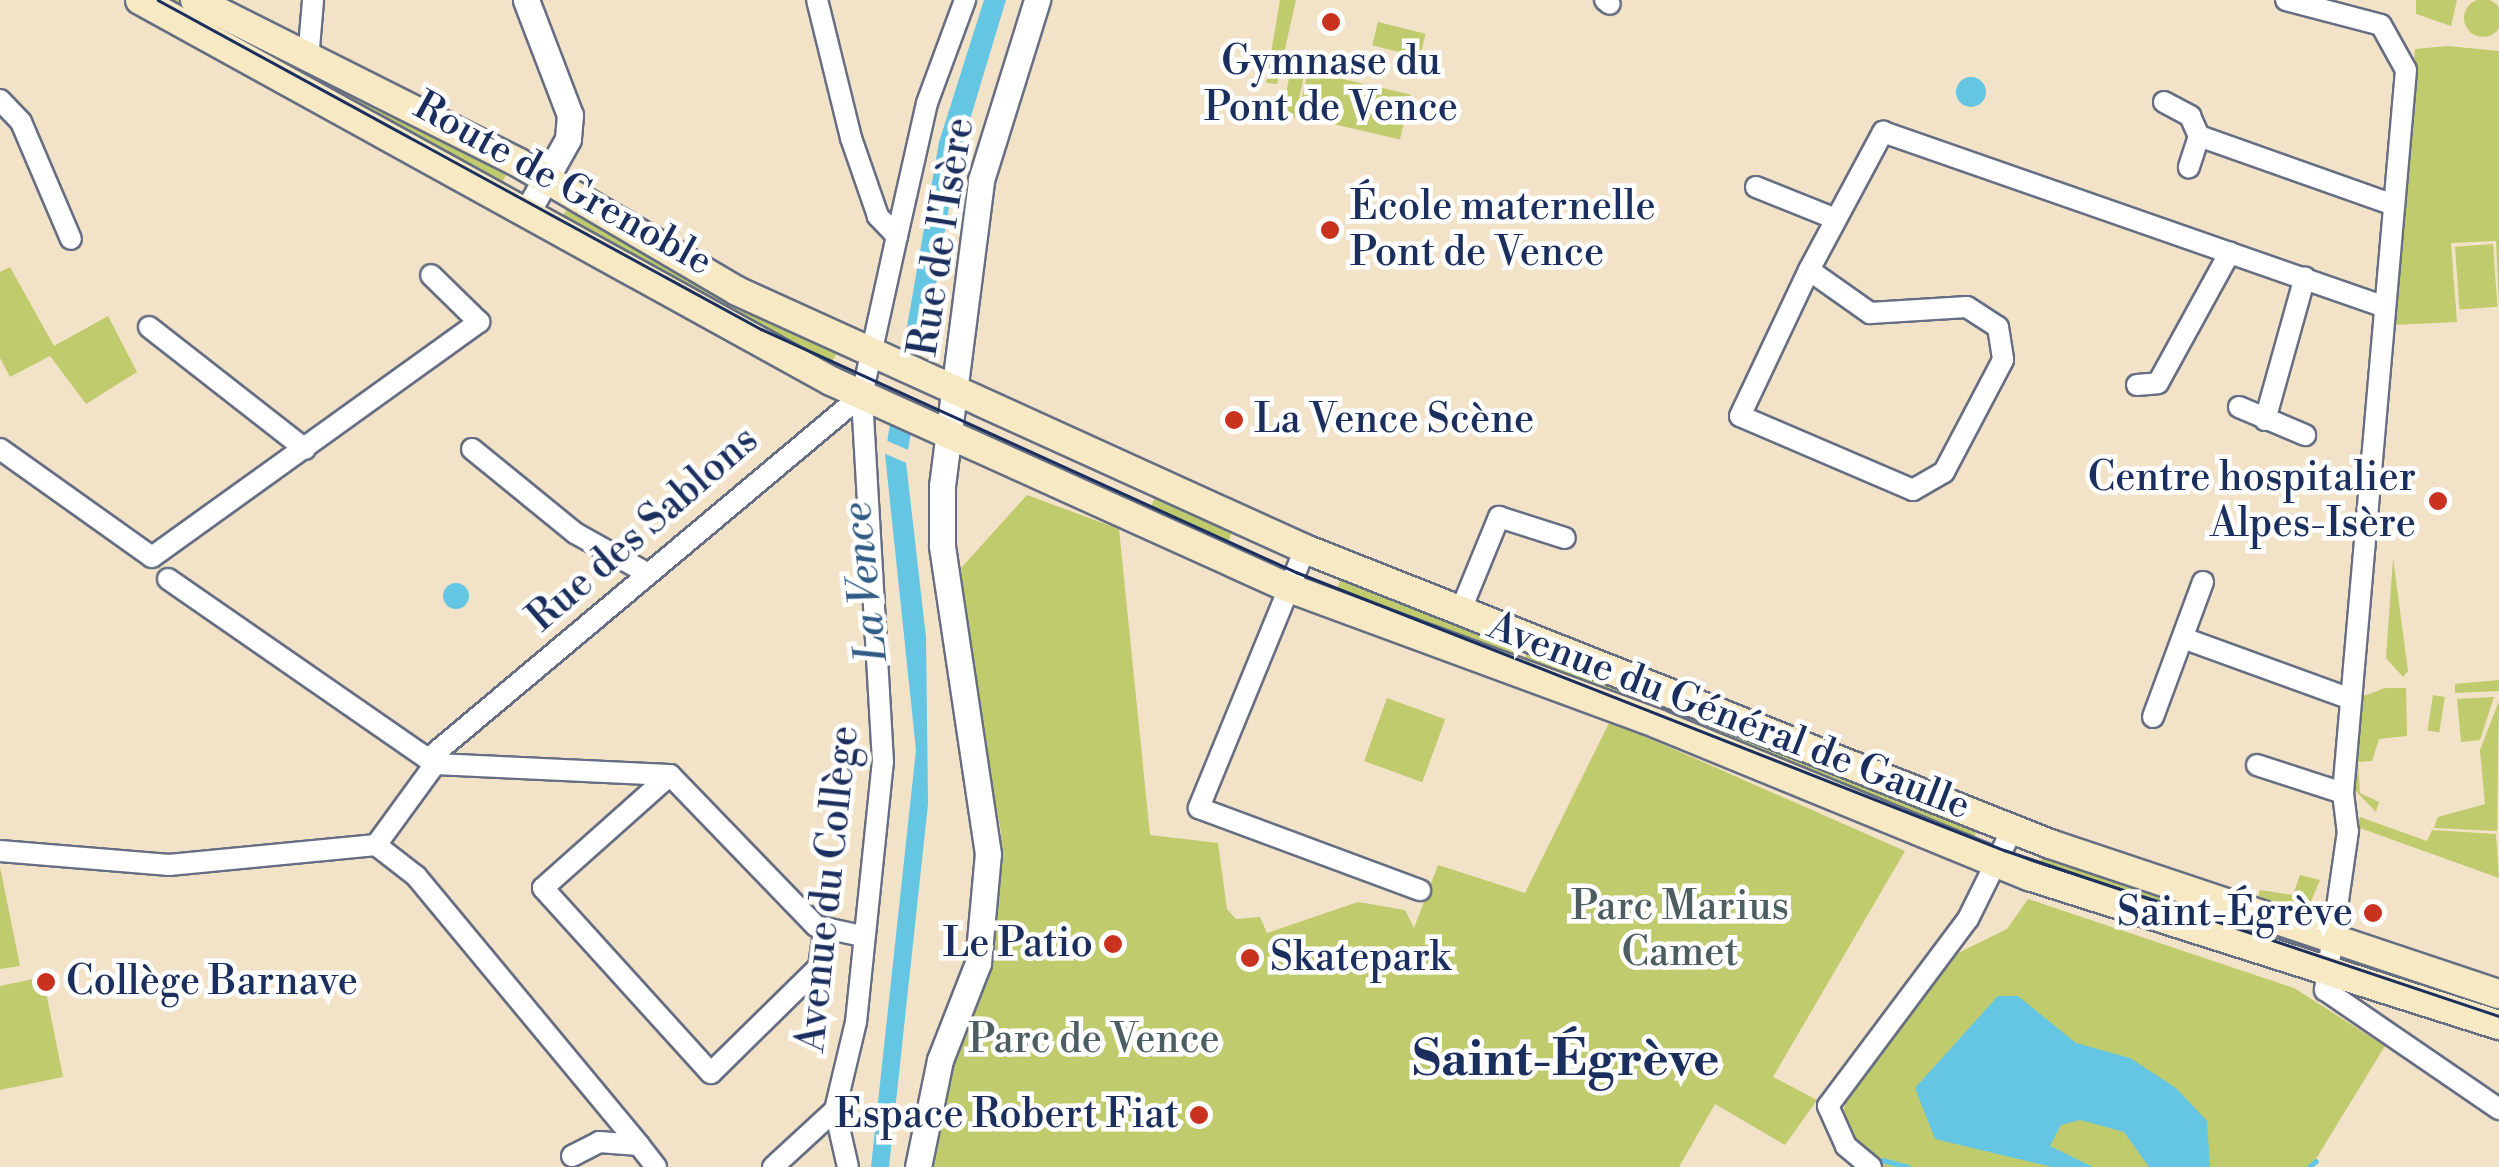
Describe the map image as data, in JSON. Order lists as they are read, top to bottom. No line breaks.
{"streets":{"main road":["Route de Grenoble","Avenue du Général de Gaulle"],"street":["Rue de l'Isère","Rue des Sablons","Avenue du Collège"]},"crossings":[["Route de Grenoble","Rue de l'Isère"],["Route de Grenoble","Rue des Sablons"],["Route de Grenoble","Avenue du Général de Gaulle"],["Route de Grenoble","Avenue du Collège"],["Rue de l'Isère","Avenue du Général de Gaulle"],["Rue des Sablons","Avenue du Collège"]],"districts":["Saint-Égrève"],"water":["La Vence"],"parks":["Parc Marius Camet","Parc de Vence"],"places":["Gymnase du Pont de Vence","École maternelle Pont de Vence","La Vence Scène","Centre hospitalier Alpes-Isère","Saint-Égrève","Le Patio","Skatepark","Collège Barnave","Espace Robert Fiat"]}
